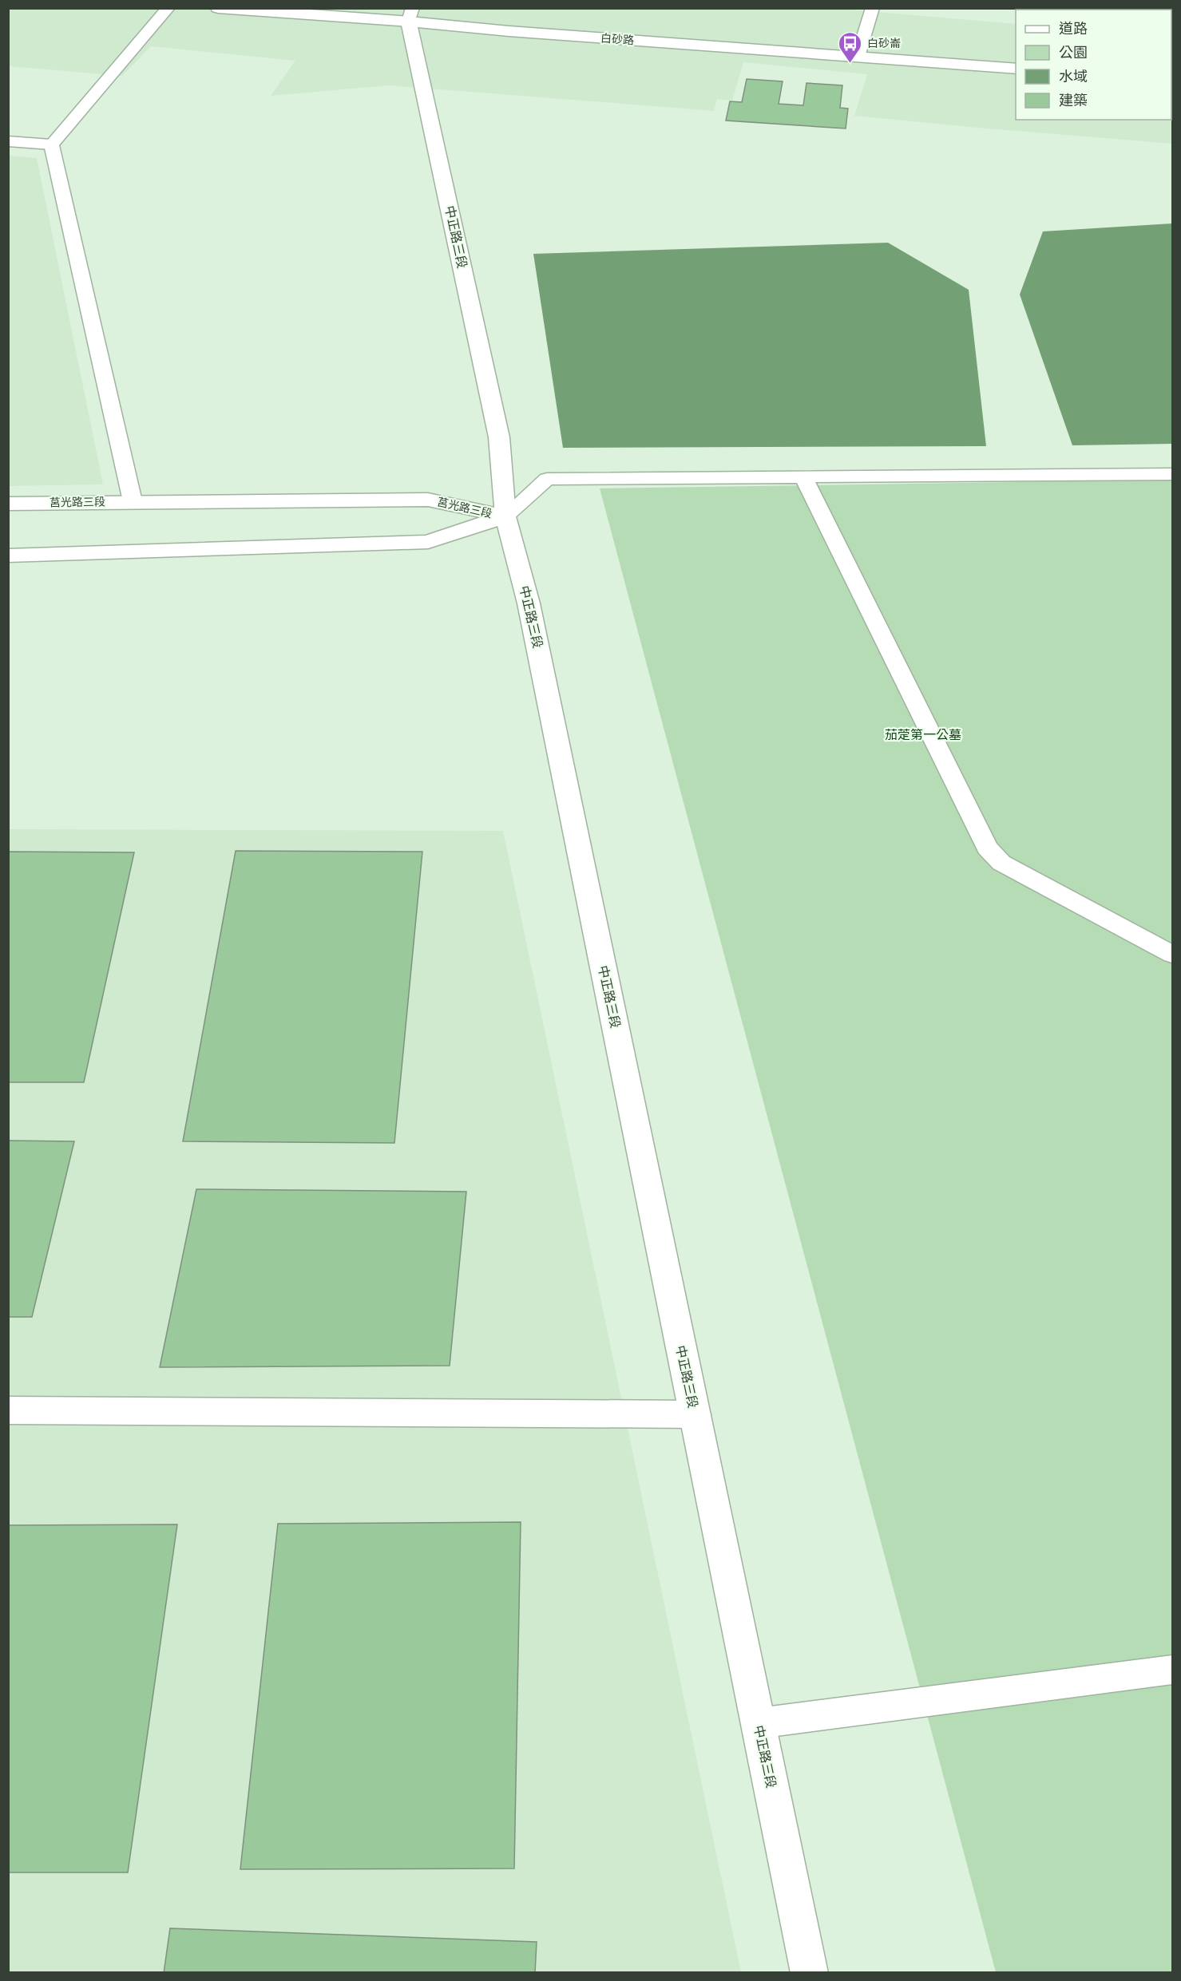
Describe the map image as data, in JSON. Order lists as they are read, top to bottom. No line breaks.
{"streets":{"main road":["白砂路","中正路三段","莒光路三段"]},"crossings":[["白砂路","中正路三段"],["中正路三段","莒光路三段"]],"parks":["茄萣第一公墓"],"places":{"bus stop":["白砂崙"]},"legend":["道路","公園","水域","建築"]}
